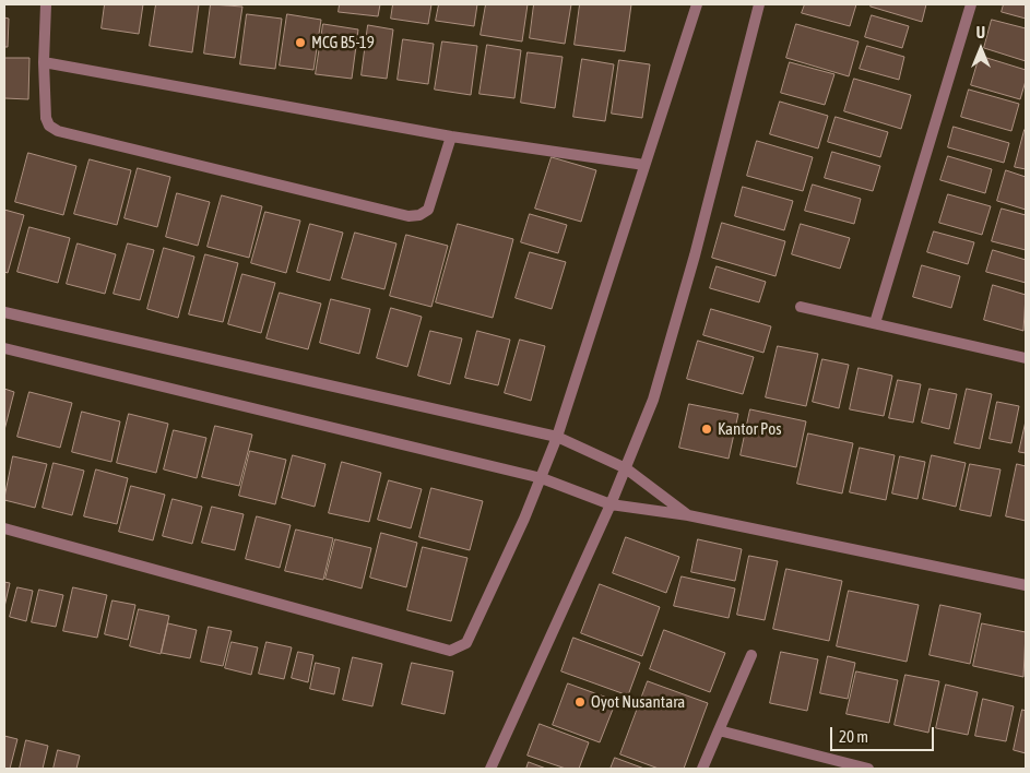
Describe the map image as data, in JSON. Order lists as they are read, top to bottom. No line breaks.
{"places":["MCG B5-19","Kantor Pos","Oyot Nusantara"],"scale_bar":"20 m","north":"top"}
